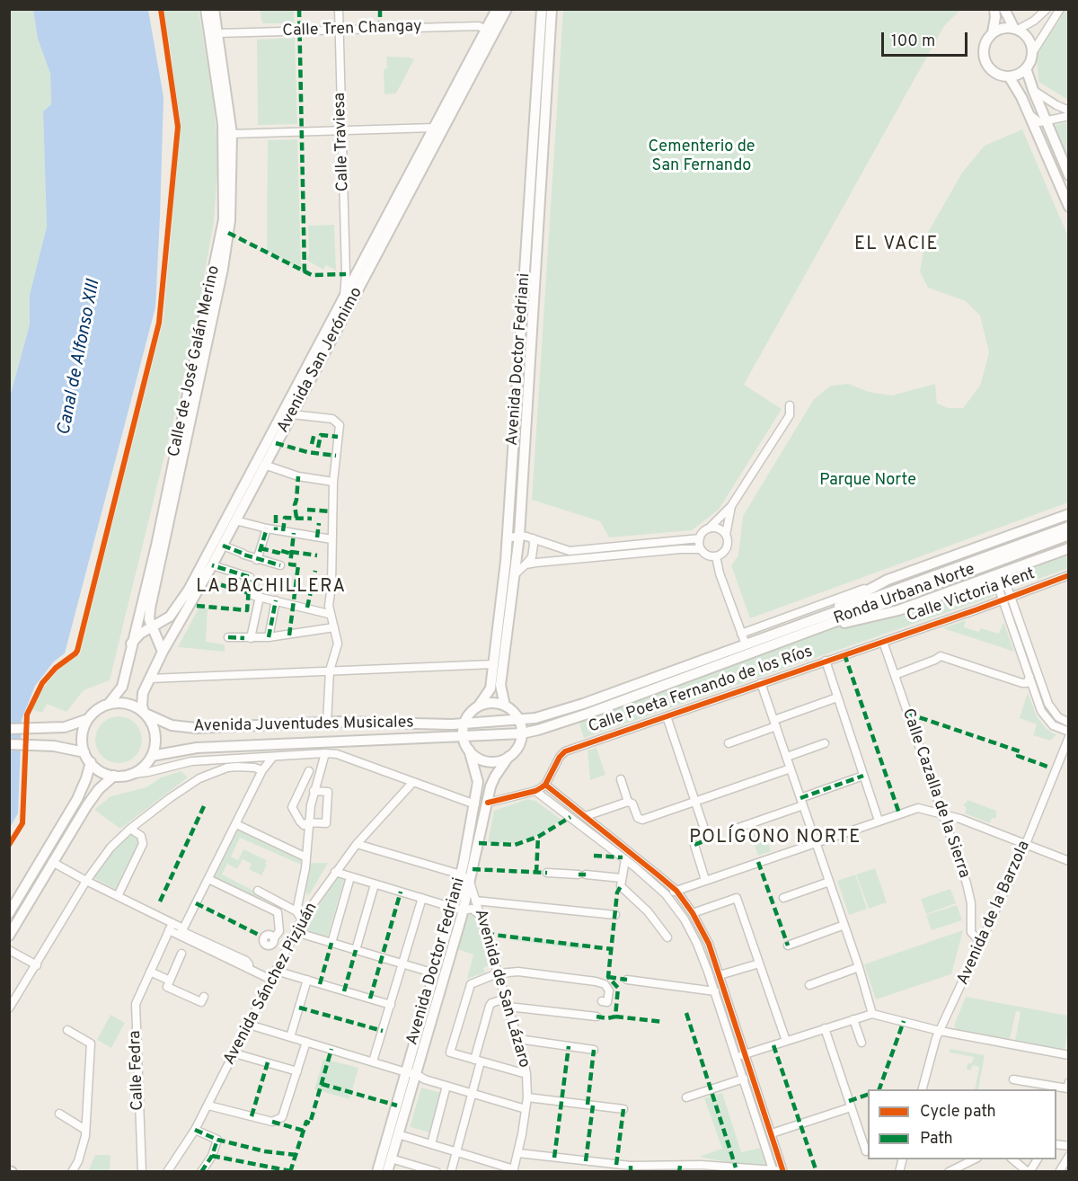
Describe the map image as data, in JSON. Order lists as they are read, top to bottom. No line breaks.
{"streets":{"main road":["Avenida Doctor Fedriani","Avenida San Jerónimo","Calle de José Galán Merino","Ronda Urbana Norte","Avenida Juventudes Musicales"],"street":["Calle Tren Changay","Calle Traviesa","Calle Victoria Kent","Calle Poeta Fernando de los Ríos","Calle Cazalla de la Sierra","Avenida de la Barzola","Avenida Sánchez Pizjuán","Avenida de San Lázaro","Calle Fedra"]},"crossings":[["Calle Tren Changay","Calle Traviesa"],["Calle Tren Changay","Avenida San Jerónimo"],["Calle Tren Changay","Calle de José Galán Merino"],["Calle Traviesa","Avenida San Jerónimo"],["Avenida Doctor Fedriani","Ronda Urbana Norte"],["Avenida Doctor Fedriani","Avenida Juventudes Musicales"],["Avenida Doctor Fedriani","Avenida de San Lázaro"],["Avenida San Jerónimo","Calle de José Galán Merino"],["Avenida San Jerónimo","Avenida Juventudes Musicales"],["Calle de José Galán Merino","Avenida Juventudes Musicales"],["Ronda Urbana Norte","Avenida Juventudes Musicales"],["Calle Victoria Kent","Calle Poeta Fernando de los Ríos"],["Calle Victoria Kent","Calle Cazalla de la Sierra"],["Calle Poeta Fernando de los Ríos","Calle Cazalla de la Sierra"],["Avenida Juventudes Musicales","Avenida Sánchez Pizjuán"],["Calle Cazalla de la Sierra","Avenida de la Barzola"]],"districts":["EL VACIE","LA BACHILLERA","POLÍGONO NORTE"],"water":["Canal de Alfonso XIII"],"parks":["Cementerio de San Fernando","Parque Norte"],"legend":["Cycle path","Path"],"scale_bar":"100 m"}
